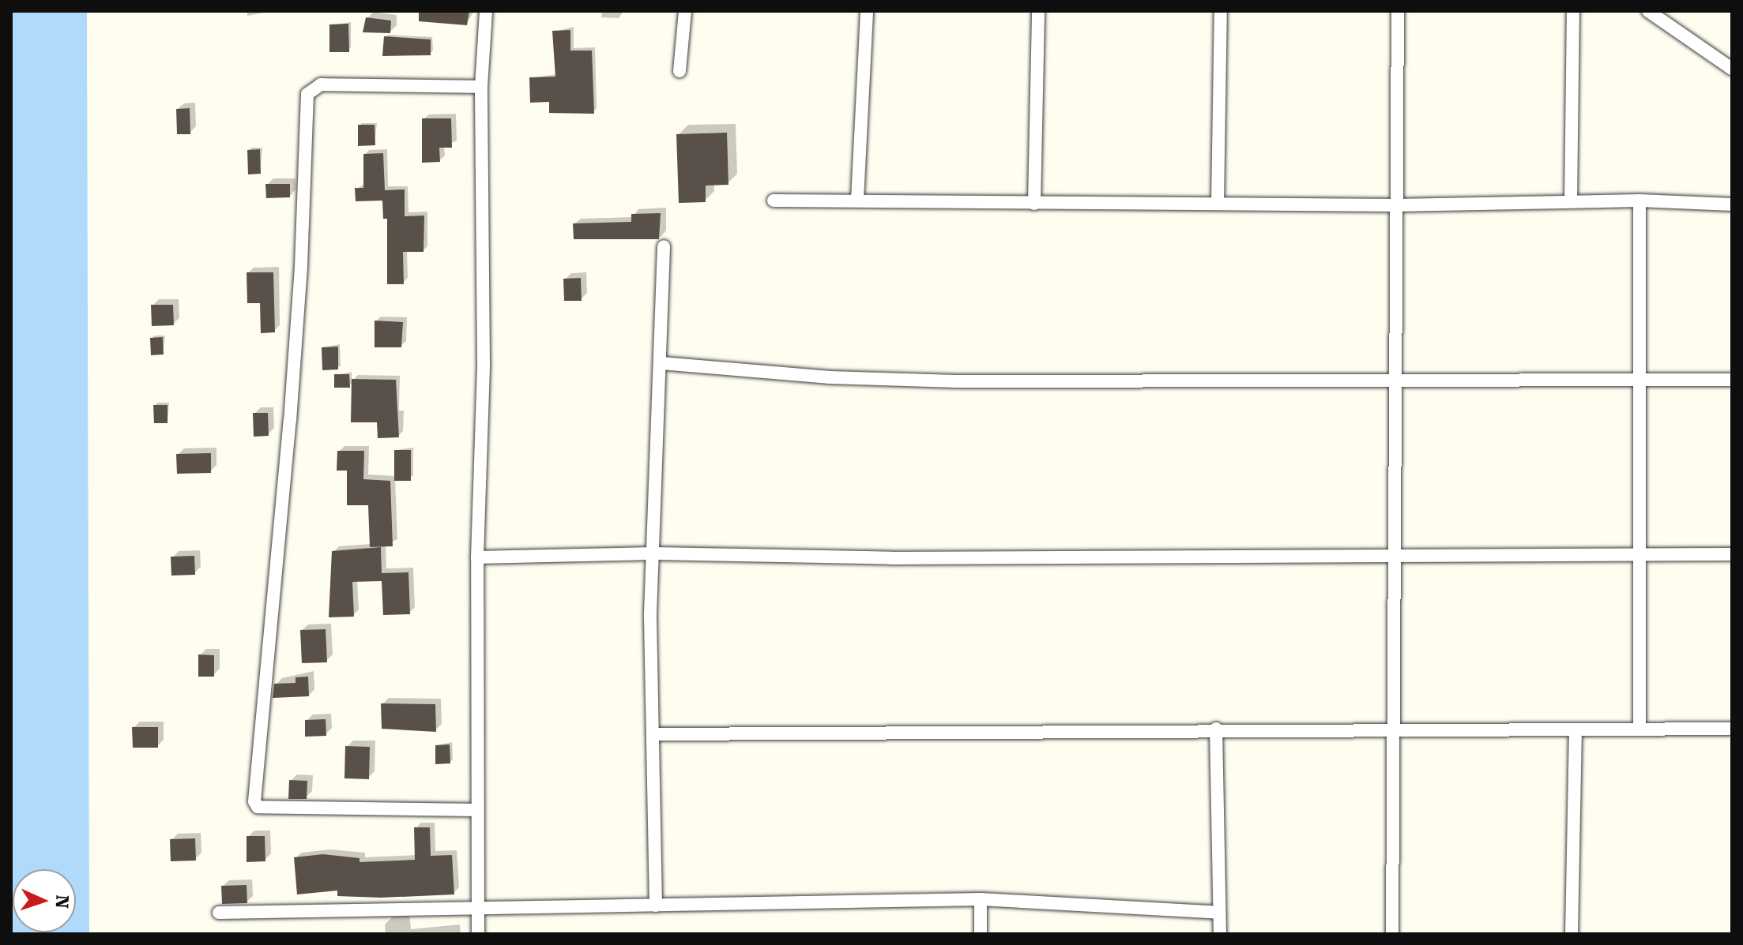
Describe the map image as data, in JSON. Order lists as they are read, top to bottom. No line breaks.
{"north":"right"}
